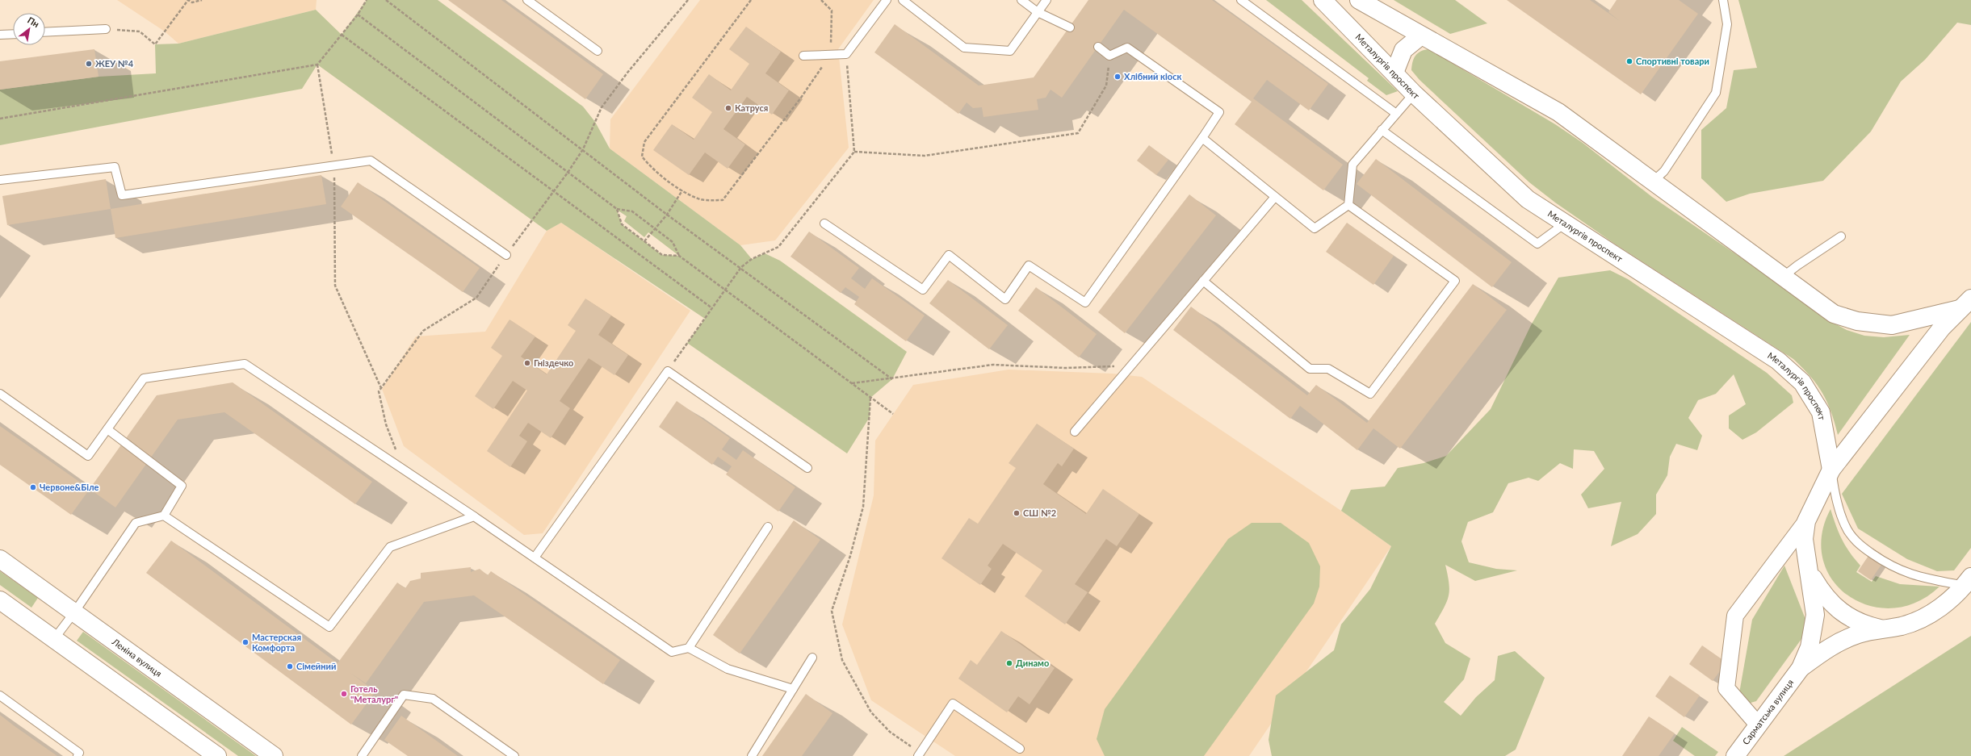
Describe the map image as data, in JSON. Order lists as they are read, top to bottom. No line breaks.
{"streets":{"street":["Металургів проспект","Леніна вулиця","Сарматська вулиця"]},"places":["Спортивні товари","ЖЕУ №4","Хлібний кіоск","Катруся","Гніздечко","Червоне&Біле","СШ №2","Мастерская Комфорта","Динамо","Сімейний","Готель \"Металург\""],"north":"top right"}
